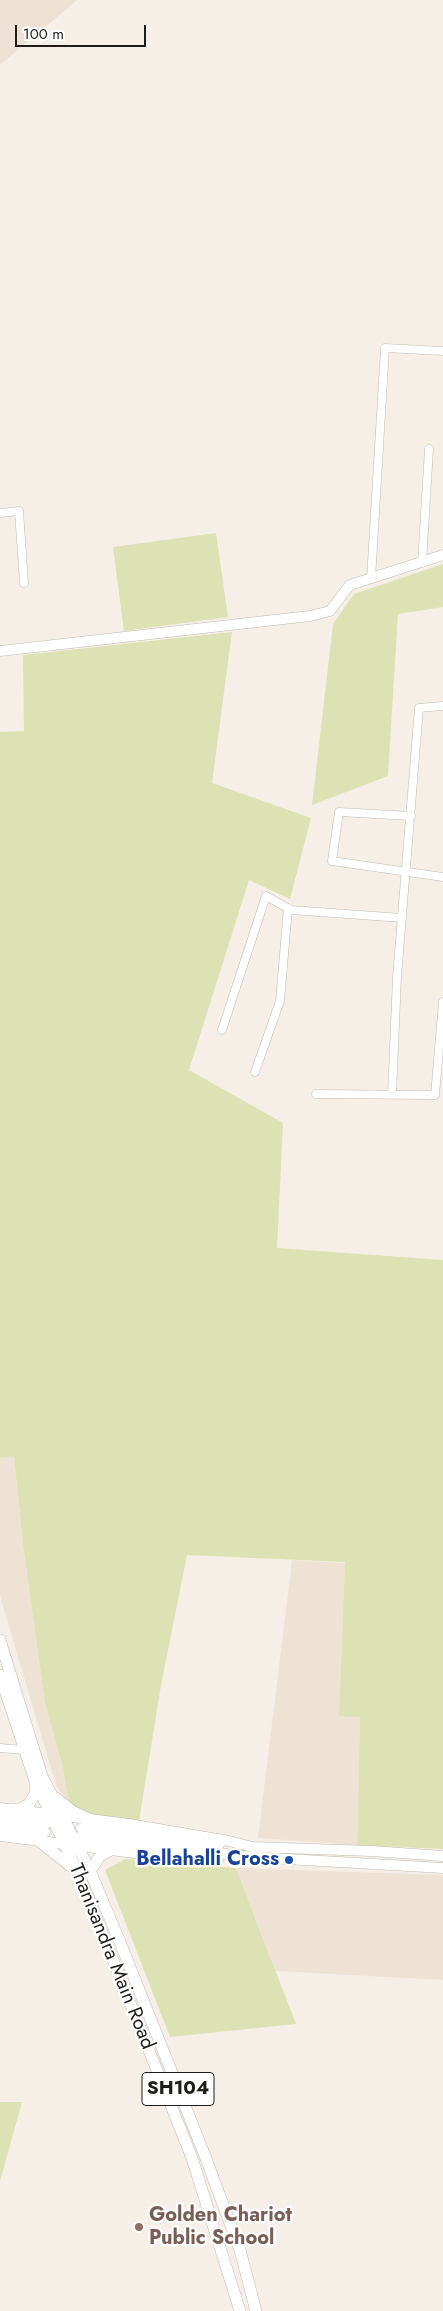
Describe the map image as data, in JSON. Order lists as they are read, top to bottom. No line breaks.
{"streets":{"main road":["Thanisandra Main Road","SH104"]},"crossings":[["Thanisandra Main Road","SH104"]],"places":["Bellahalli Cross","Golden Chariot Public School"],"scale_bar":"100 m"}
